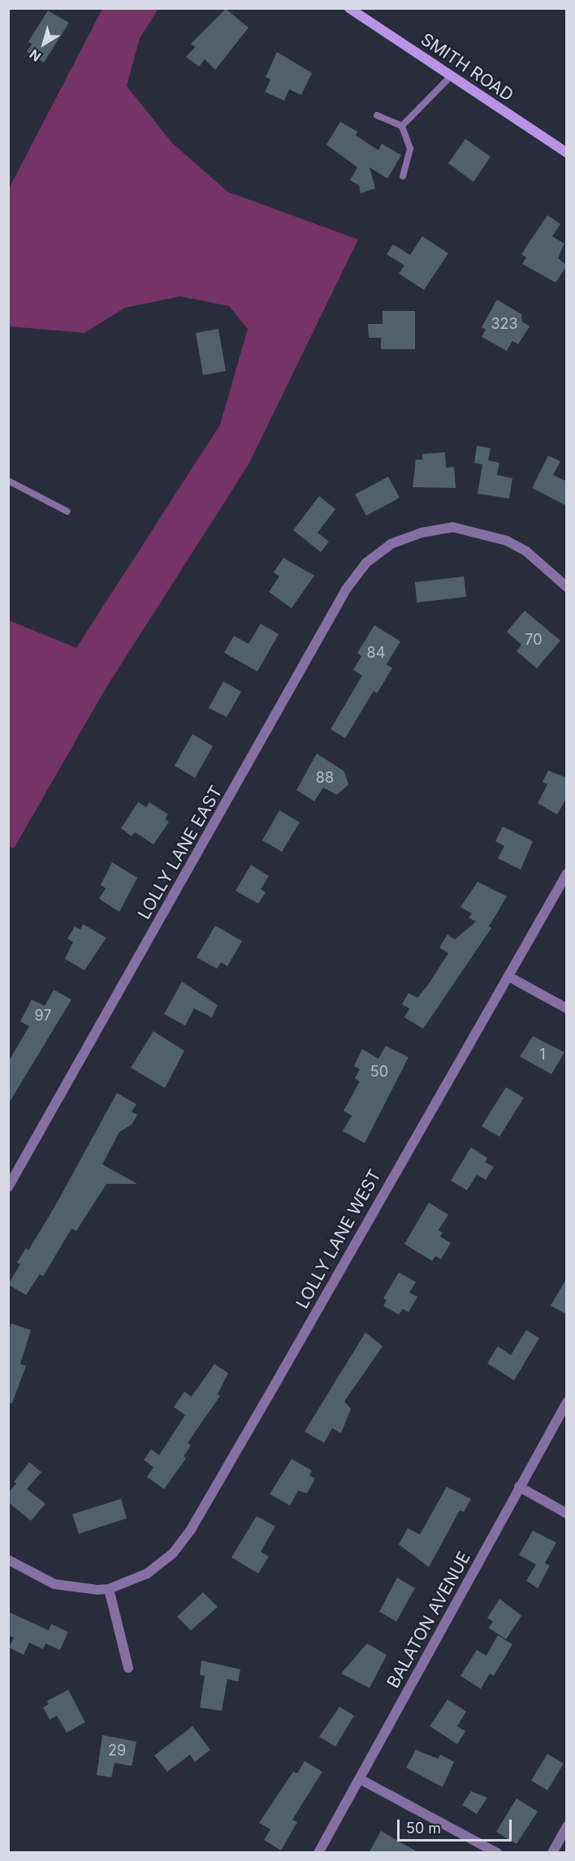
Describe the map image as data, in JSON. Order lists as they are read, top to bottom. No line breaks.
{"streets":{"street":["SMITH ROAD","LOLLY LANE EAST","LOLLY LANE WEST","BALATON AVENUE"]},"house_numbers":["323","70","84","88","97","1","50","29"],"scale_bar":"50 m","north":"bottom left"}
